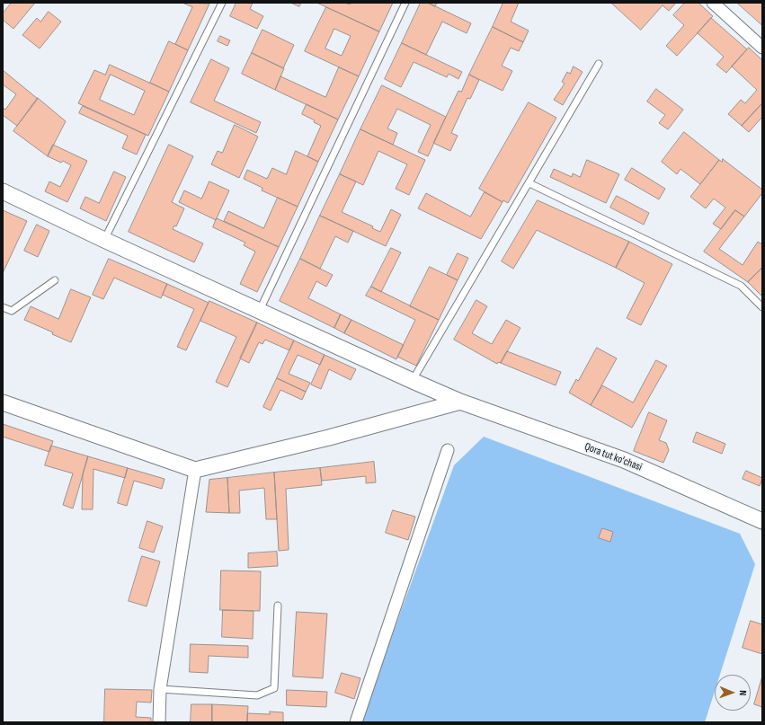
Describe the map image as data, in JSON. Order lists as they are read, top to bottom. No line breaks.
{"streets":{"street":["Qora tut ko'chasi"]},"north":"right"}
